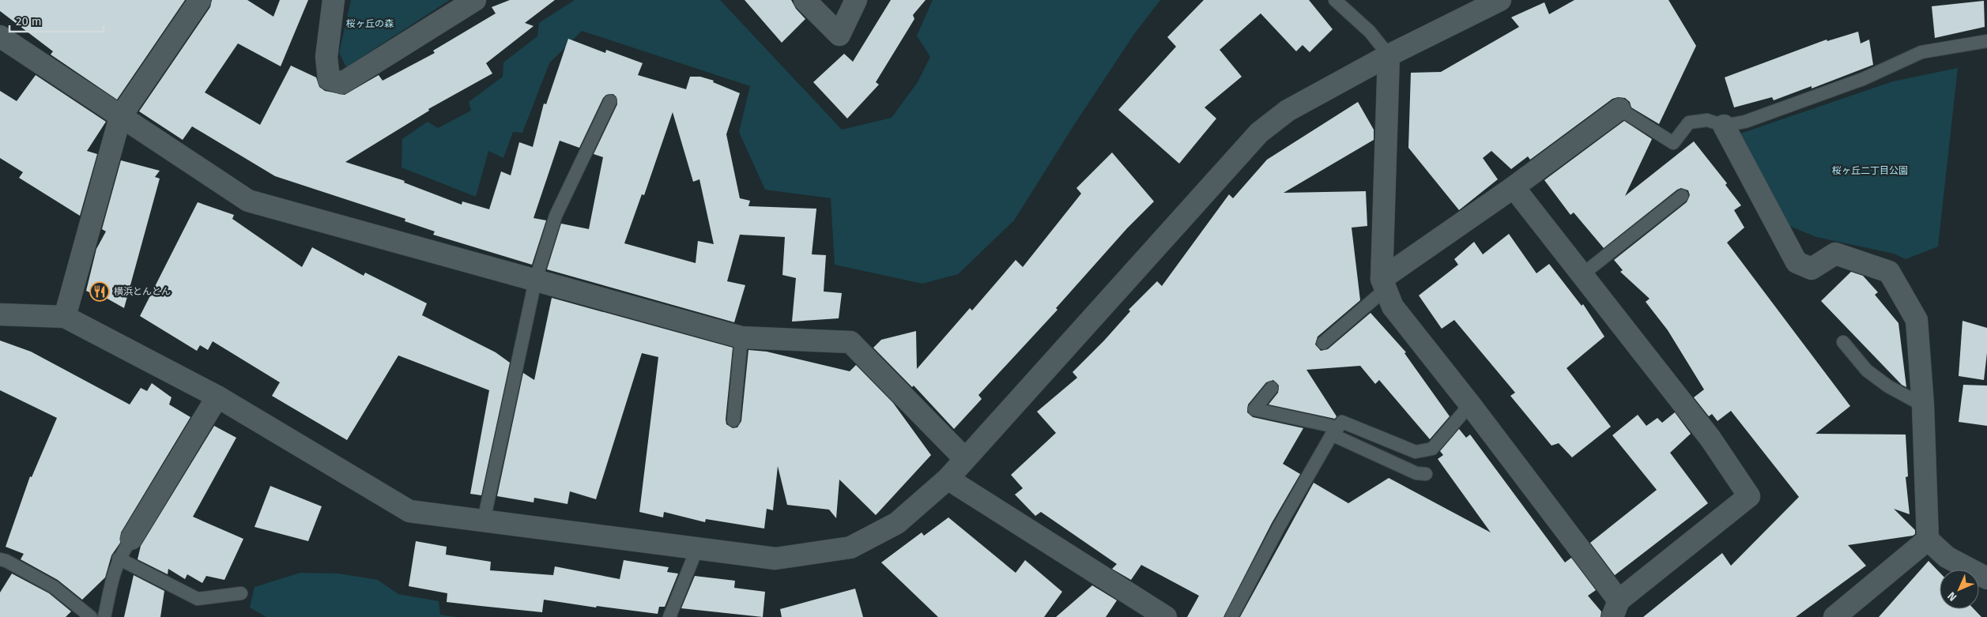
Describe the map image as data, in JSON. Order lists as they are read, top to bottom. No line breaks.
{"parks":["桜ヶ丘の森","桜ヶ丘二丁目公園"],"places":{"restaurant":["横浜とんとん"]},"scale_bar":"20 m","north":"bottom left"}
